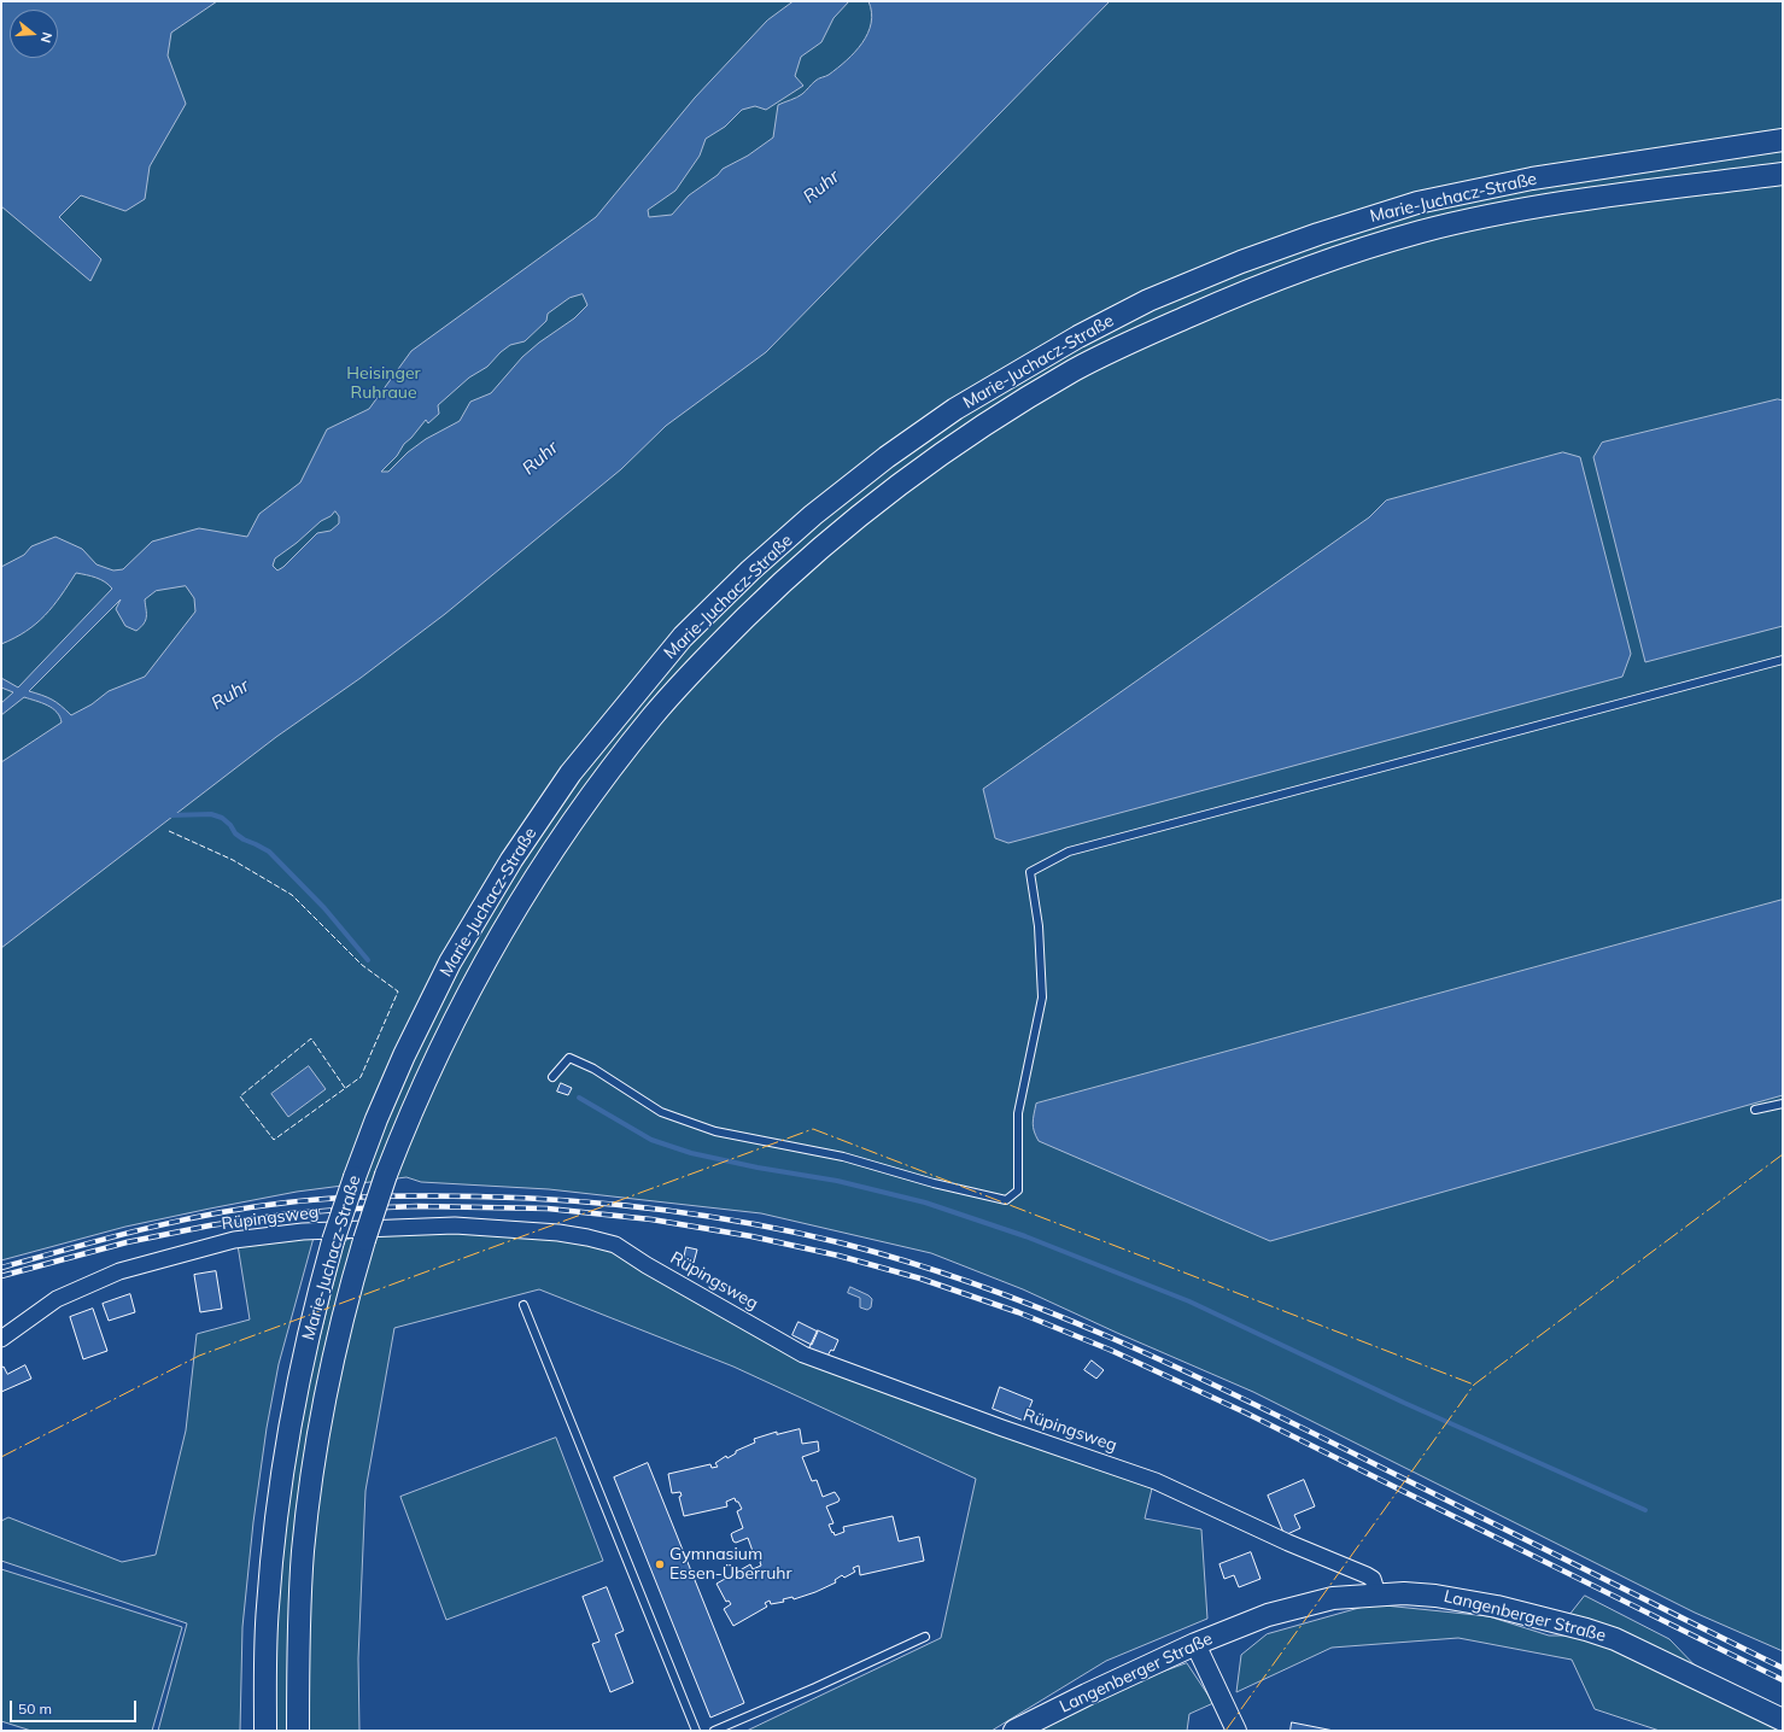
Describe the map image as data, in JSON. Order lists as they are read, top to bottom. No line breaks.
{"streets":{"main road":["Marie-Juchacz-Straße","Langenberger Straße"],"street":["Rüpingsweg"]},"crossings":[["Rüpingsweg","Langenberger Straße"]],"water":["Ruhr"],"parks":["Heisinger Ruhraue"],"places":["Gymnasium Essen-Überruhr"],"scale_bar":"50 m","north":"right"}
